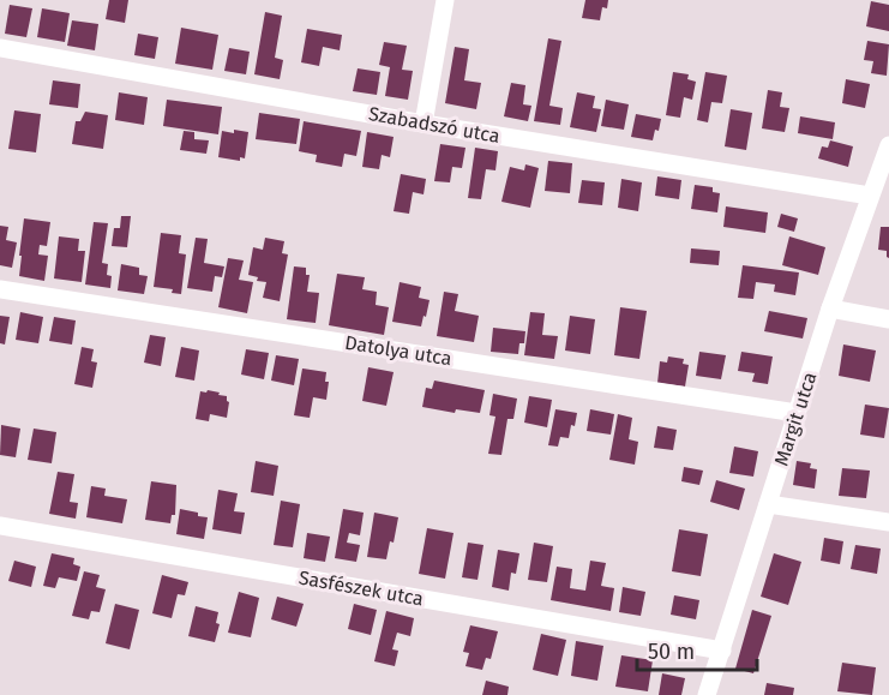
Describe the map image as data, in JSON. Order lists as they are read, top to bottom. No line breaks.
{"streets":{"street":["Szabadszó utca","Datolya utca","Margit utca","Sasfészek utca"]},"crossings":[["Szabadszó utca","Margit utca"],["Datolya utca","Margit utca"],["Margit utca","Sasfészek utca"]],"scale_bar":"50 m"}
